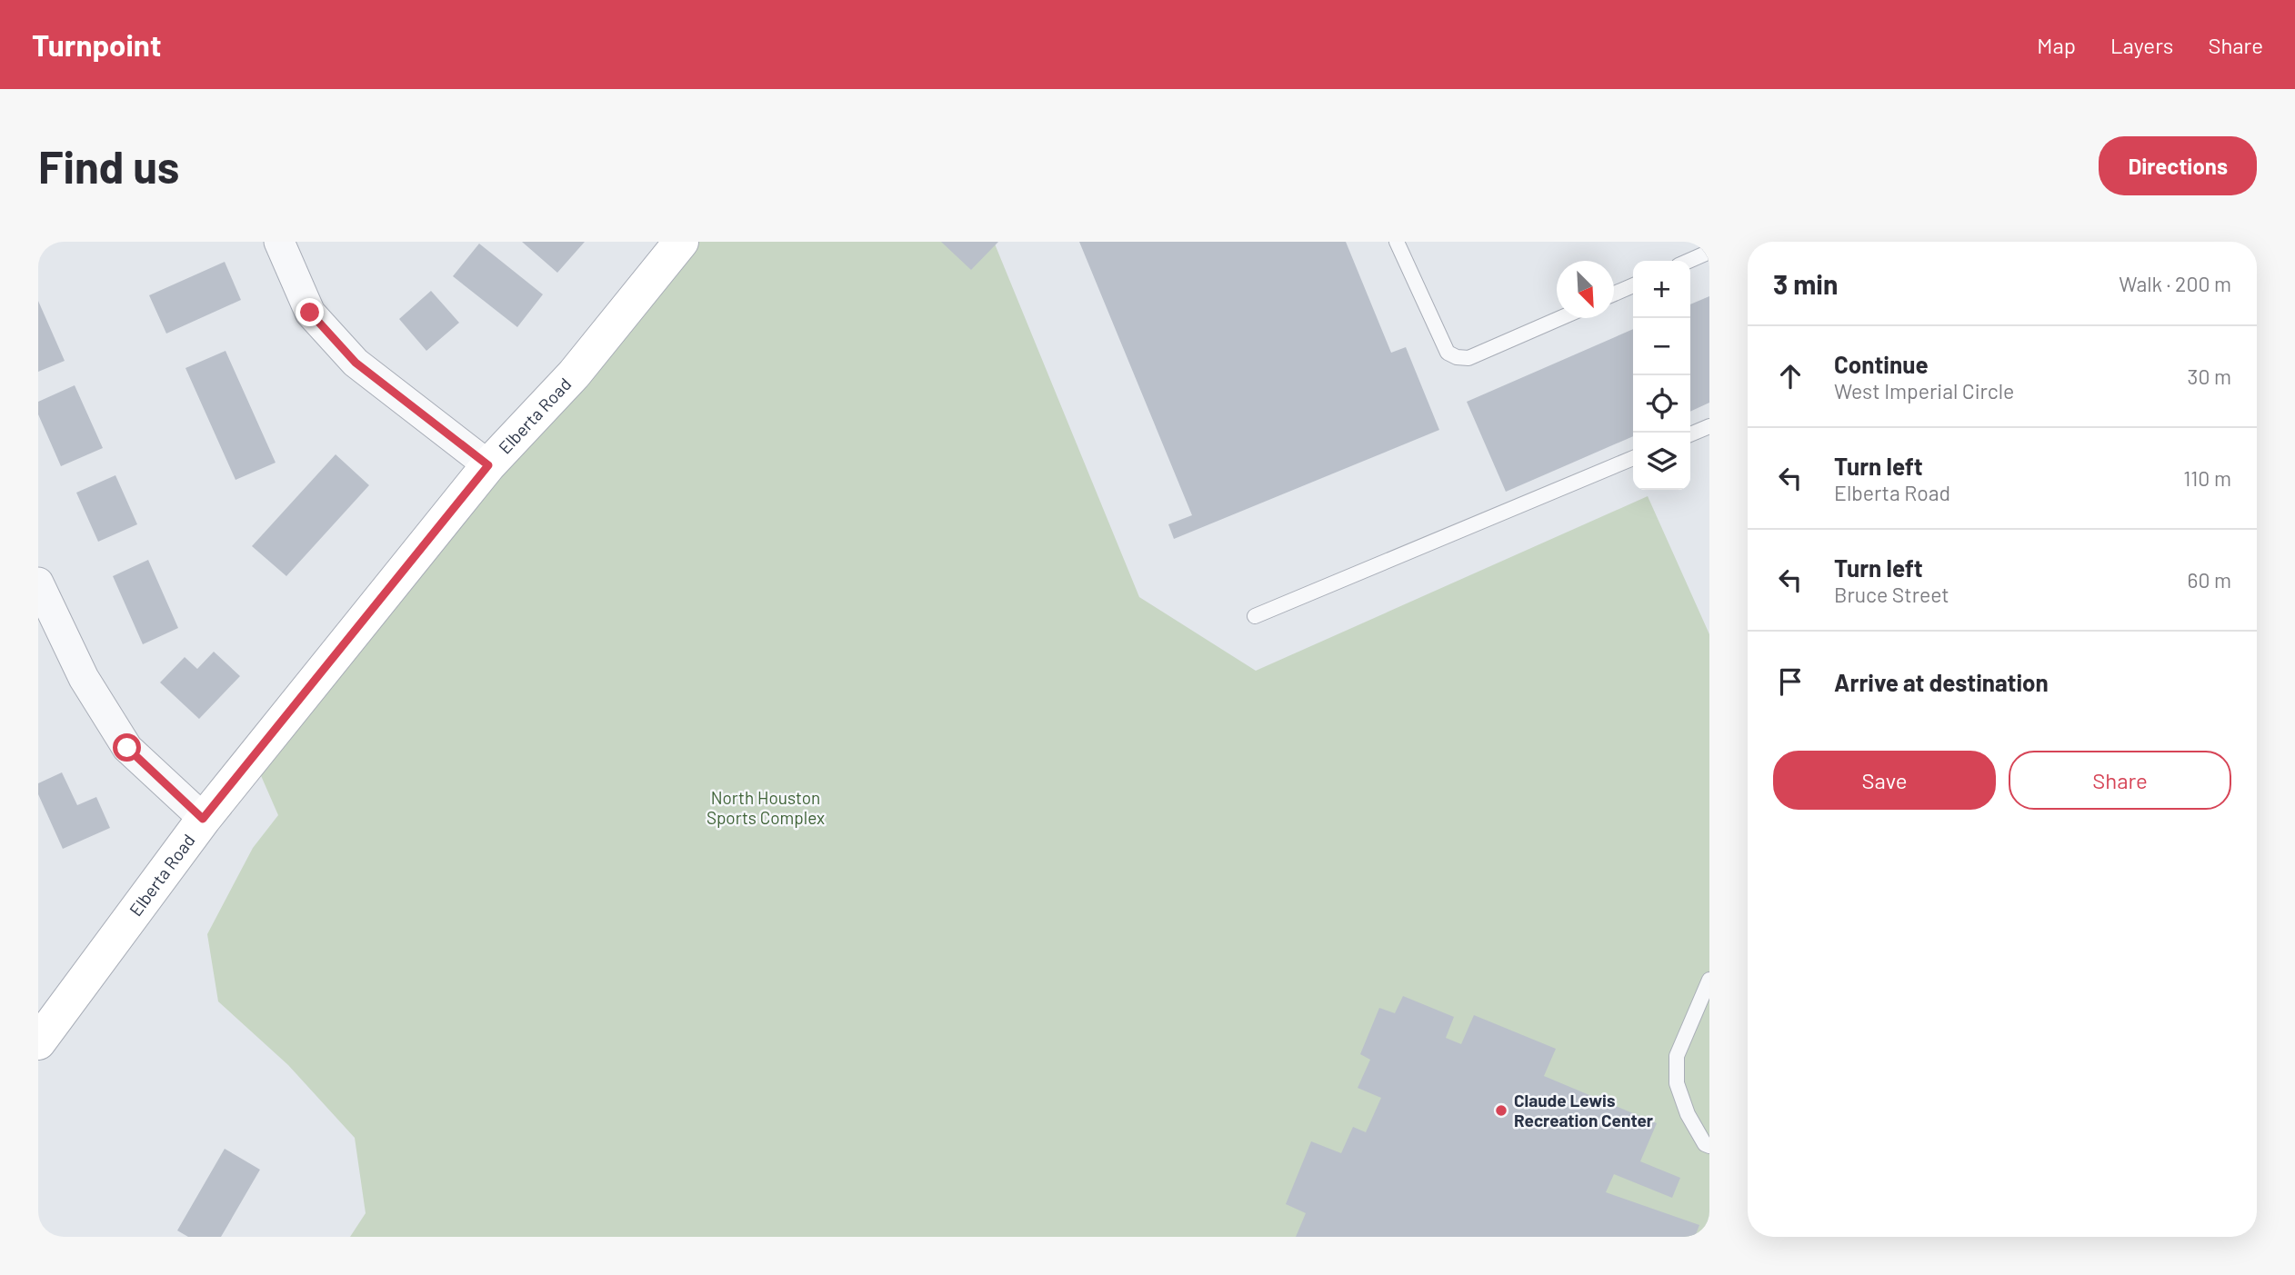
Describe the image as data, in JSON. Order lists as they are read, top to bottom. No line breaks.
{"streets":{"street":["Elberta Road"]},"parks":["North Houston Sports Complex"],"places":["Claude Lewis Recreation Center"],"north":"bottom right","page":{"header":"Turnpoint","nav":["Map","Layers","Share"],"buttons":["Directions",["Save","Share"]],"title":"Find us","heading":["3 min","Walk · 200 m"],"map_buttons":["+","−"],"list":[["Continue","West Imperial Circle","30 m"],["Turn left","Elberta Road","110 m"],["Turn left","Bruce Street","60 m"],"Arrive at destination"]}}
